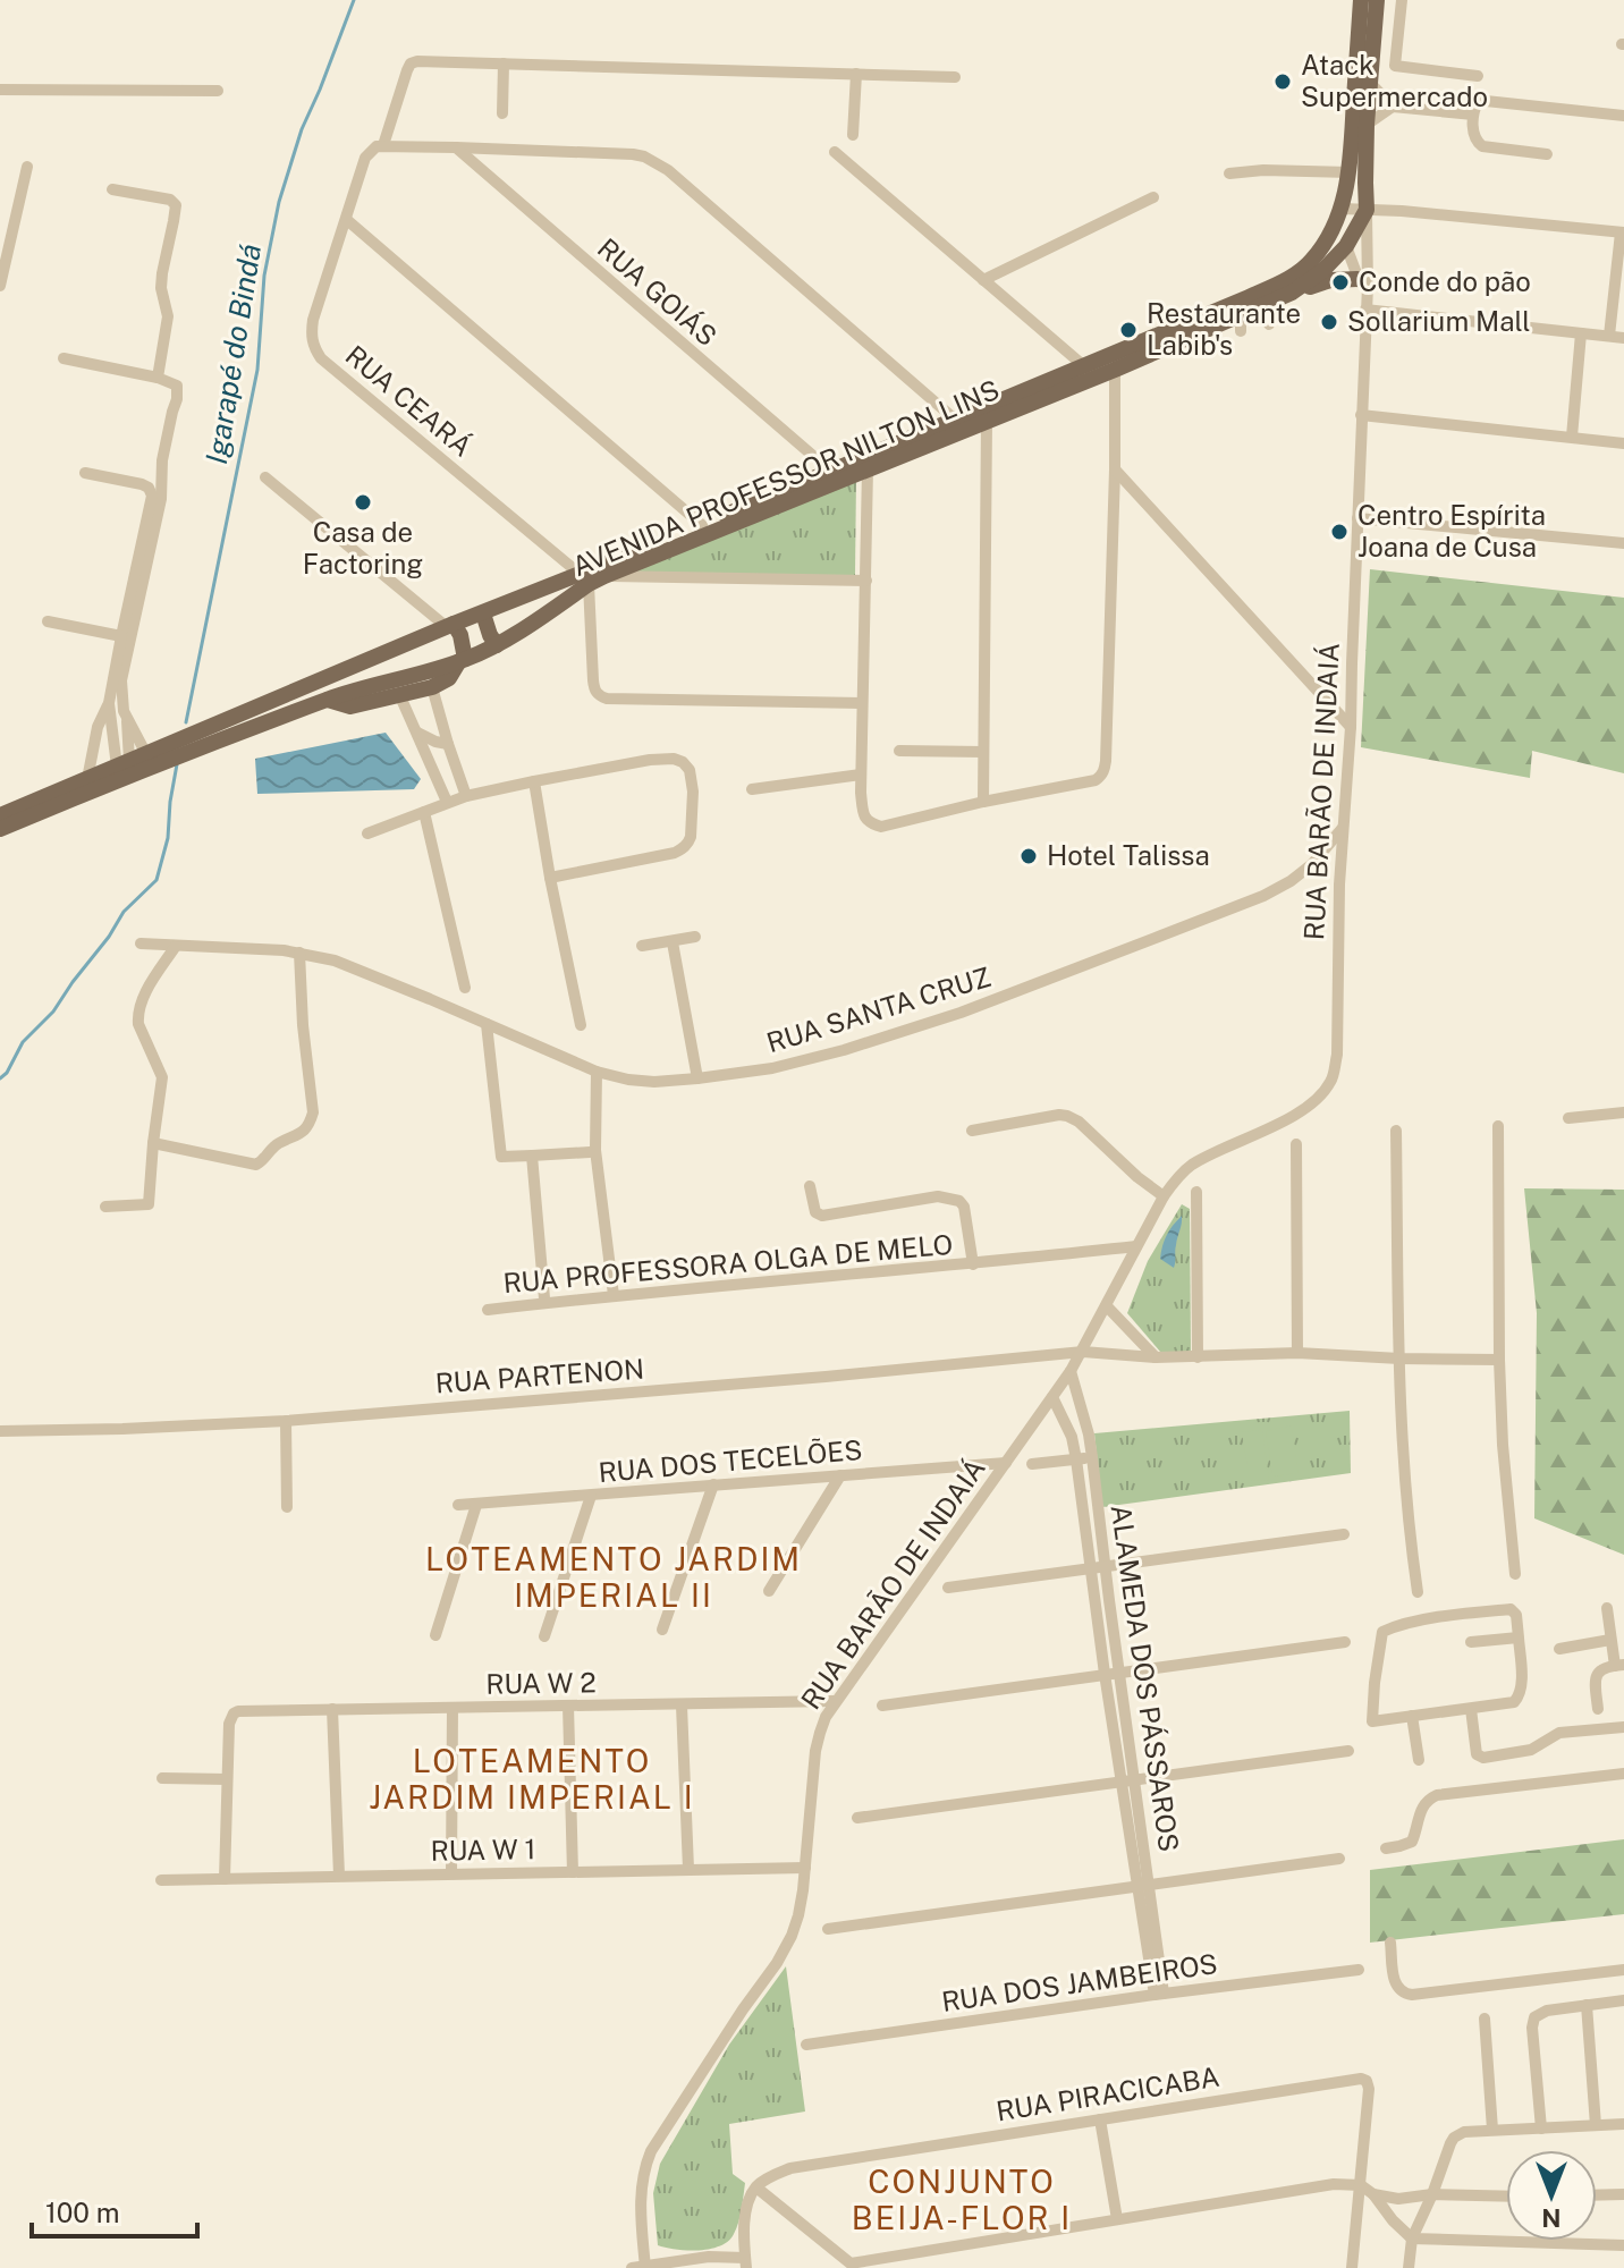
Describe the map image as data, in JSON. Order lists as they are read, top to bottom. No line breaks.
{"streets":{"main road":["AVENIDA PROFESSOR NILTON LINS"],"street":["RUA GOIÁS","RUA CEARÁ","RUA BARÃO DE INDAIÁ","RUA SANTA CRUZ","RUA PROFESSORA OLGA DE MELO","RUA PARTENON","RUA DOS TECELÕES","ALAMEDA DOS PÁSSAROS","RUA W 2","RUA W 1","RUA DOS JAMBEIROS","RUA PIRACICABA"]},"crossings":[["RUA GOIÁS","AVENIDA PROFESSOR NILTON LINS"],["RUA CEARÁ","AVENIDA PROFESSOR NILTON LINS"],["AVENIDA PROFESSOR NILTON LINS","RUA BARÃO DE INDAIÁ"],["RUA BARÃO DE INDAIÁ","RUA SANTA CRUZ"],["RUA BARÃO DE INDAIÁ","RUA PROFESSORA OLGA DE MELO"],["RUA BARÃO DE INDAIÁ","RUA PARTENON"],["RUA BARÃO DE INDAIÁ","RUA DOS TECELÕES"],["RUA BARÃO DE INDAIÁ","ALAMEDA DOS PÁSSAROS"],["RUA BARÃO DE INDAIÁ","RUA W 2"],["RUA BARÃO DE INDAIÁ","RUA W 1"],["ALAMEDA DOS PÁSSAROS","RUA DOS JAMBEIROS"]],"districts":["LOTEAMENTO JARDIM IMPERIAL II","LOTEAMENTO JARDIM IMPERIAL I","CONJUNTO BEIJA-FLOR I"],"water":["Igarapé do Bindá"],"places":["Atack Supermercado","Conde do pão","Sollarium Mall","Restaurante Labib's","Casa de Factoring","Centro Espírita Joana de Cusa","Hotel Talissa"],"scale_bar":"100 m","north":"bottom"}
